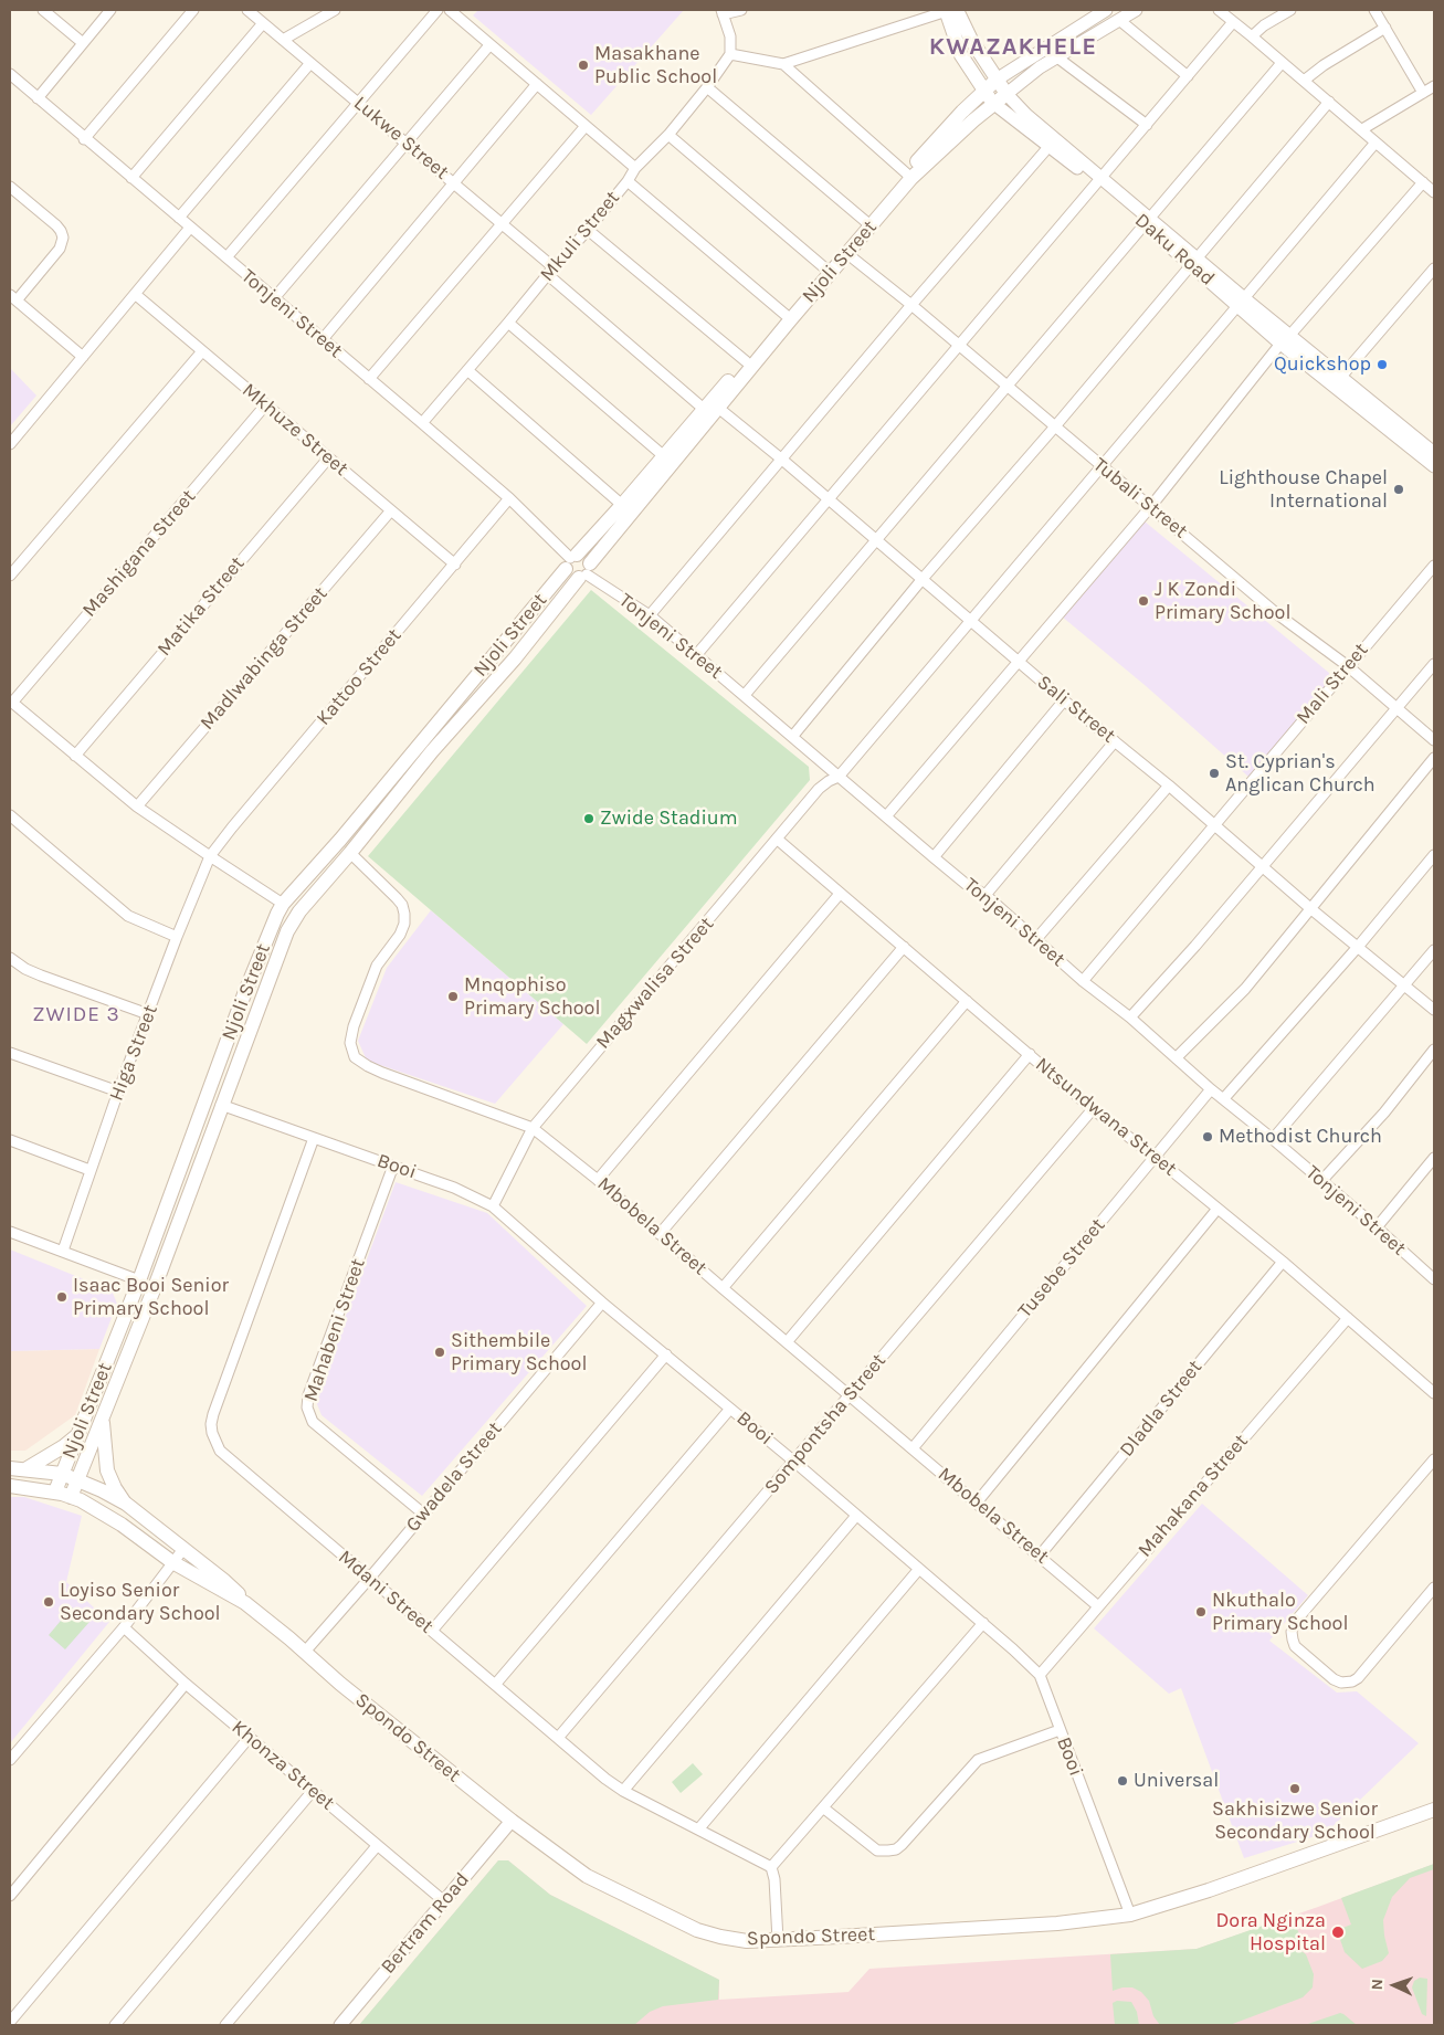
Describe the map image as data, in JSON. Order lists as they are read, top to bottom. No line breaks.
{"streets":{"main road":["Daku Road","Njoli Street","Spondo Street"],"street":["Lukwe Street","Mkuli Street","Tonjeni Street","Mkhuze Street","Tubali Street","Mashigana Street","Matika Street","Madlwabinga Street","Kattoo Street","Mali Street","Sali Street","Magxwalisa Street","Higa Street","Ntsundwana Street","Booi","Mbobela Street","Tusebe Street","Mahabeni Street","Dladla Street","Sompontsha Street","Gwadela Street","Mahakana Street","Mdani Street","Khonza Street","Bertram Road"]},"crossings":[["Lukwe Street","Mkuli Street"],["Lukwe Street","Njoli Street"],["Lukwe Street","Sali Street"],["Mkuli Street","Tonjeni Street"],["Daku Road","Njoli Street"],["Daku Road","Magxwalisa Street"],["Njoli Street","Tonjeni Street"],["Njoli Street","Tubali Street"],["Njoli Street","Sali Street"],["Njoli Street","Booi"],["Njoli Street","Mbobela Street"],["Njoli Street","Spondo Street"],["Tonjeni Street","Kattoo Street"],["Tonjeni Street","Mali Street"],["Tonjeni Street","Magxwalisa Street"],["Tonjeni Street","Tusebe Street"],["Mkhuze Street","Mashigana Street"],["Mkhuze Street","Matika Street"],["Mkhuze Street","Madlwabinga Street"],["Mkhuze Street","Kattoo Street"],["Tubali Street","Mali Street"],["Tubali Street","Magxwalisa Street"],["Kattoo Street","Higa Street"],["Mali Street","Sali Street"],["Sali Street","Magxwalisa Street"],["Magxwalisa Street","Ntsundwana Street"],["Magxwalisa Street","Booi"],["Magxwalisa Street","Mbobela Street"],["Ntsundwana Street","Tusebe Street"],["Ntsundwana Street","Dladla Street"],["Ntsundwana Street","Sompontsha Street"],["Ntsundwana Street","Mahakana Street"],["Booi","Mahabeni Street"],["Booi","Sompontsha Street"],["Booi","Gwadela Street"],["Booi","Mahakana Street"],["Booi","Mdani Street"],["Booi","Spondo Street"],["Mbobela Street","Tusebe Street"],["Mbobela Street","Dladla Street"],["Mbobela Street","Sompontsha Street"],["Mbobela Street","Mahakana Street"],["Mahabeni Street","Gwadela Street"],["Sompontsha Street","Mdani Street"],["Gwadela Street","Mdani Street"],["Gwadela Street","Spondo Street"],["Spondo Street","Bertram Road"],["Khonza Street","Bertram Road"]],"districts":["KWAZAKHELE","ZWIDE 3"],"places":["Masakhane Public School","Quickshop","Lighthouse Chapel International","J K Zondi Primary School","St. Cyprian's Anglican Church","Zwide Stadium","Mnqophiso Primary School","Methodist Church","Isaac Booi Senior Primary School","Sithembile Primary School","Loyiso Senior Secondary School","Nkuthalo Primary School","Universal","Sakhisizwe Senior Secondary School","Dora Nginza Hospital"],"north":"left"}
